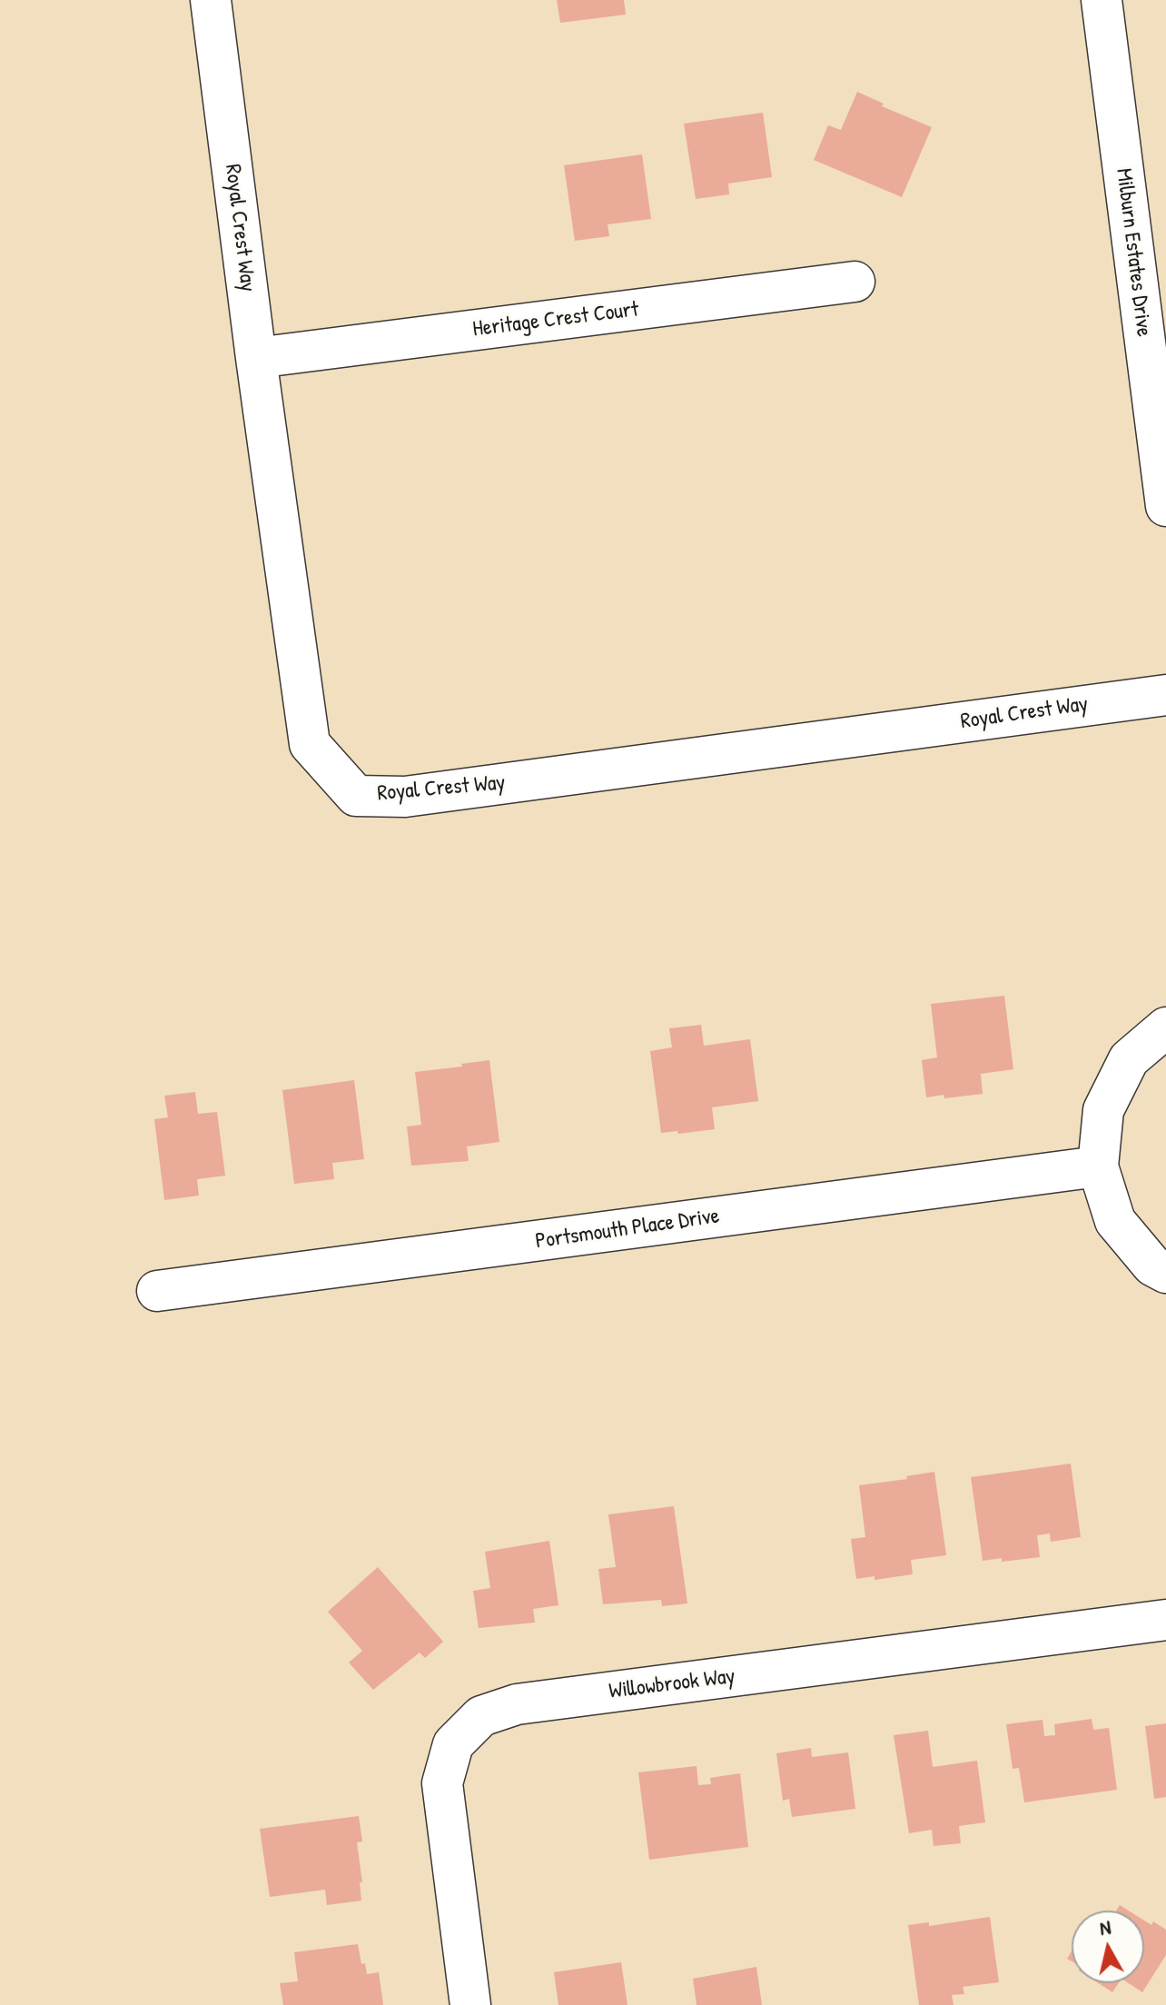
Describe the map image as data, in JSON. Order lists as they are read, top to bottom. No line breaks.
{"streets":{"street":["Royal Crest Way","Milburn Estates Drive","Heritage Crest Court","Portsmouth Place Drive","Willowbrook Way"]},"crossings":[["Royal Crest Way","Heritage Crest Court"]],"north":"top"}
